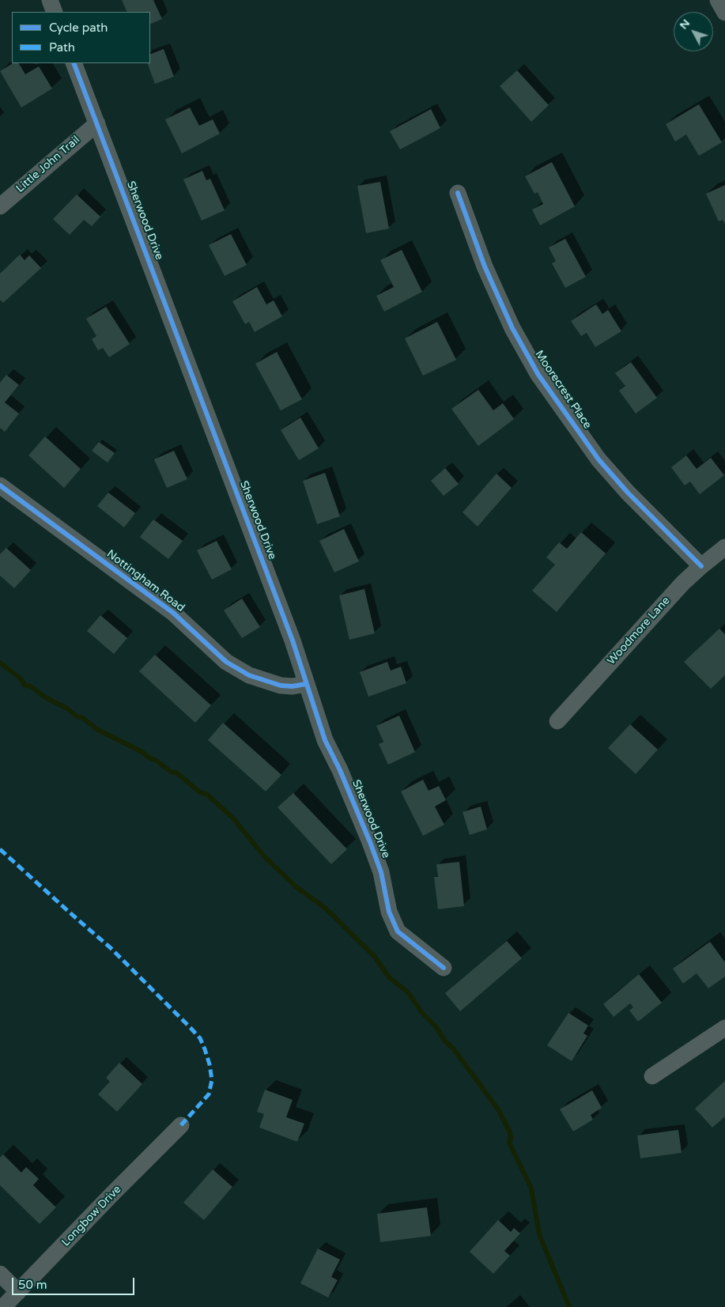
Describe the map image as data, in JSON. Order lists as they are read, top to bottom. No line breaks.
{"streets":{"street":["Little John Trail","Sherwood Drive","Moorecrest Place","Nottingham Road","Woodmore Lane","Longbow Drive"]},"crossings":[["Little John Trail","Sherwood Drive"],["Sherwood Drive","Nottingham Road"],["Moorecrest Place","Woodmore Lane"]],"legend":["Cycle path","Path"],"scale_bar":"50 m","north":"top left"}
